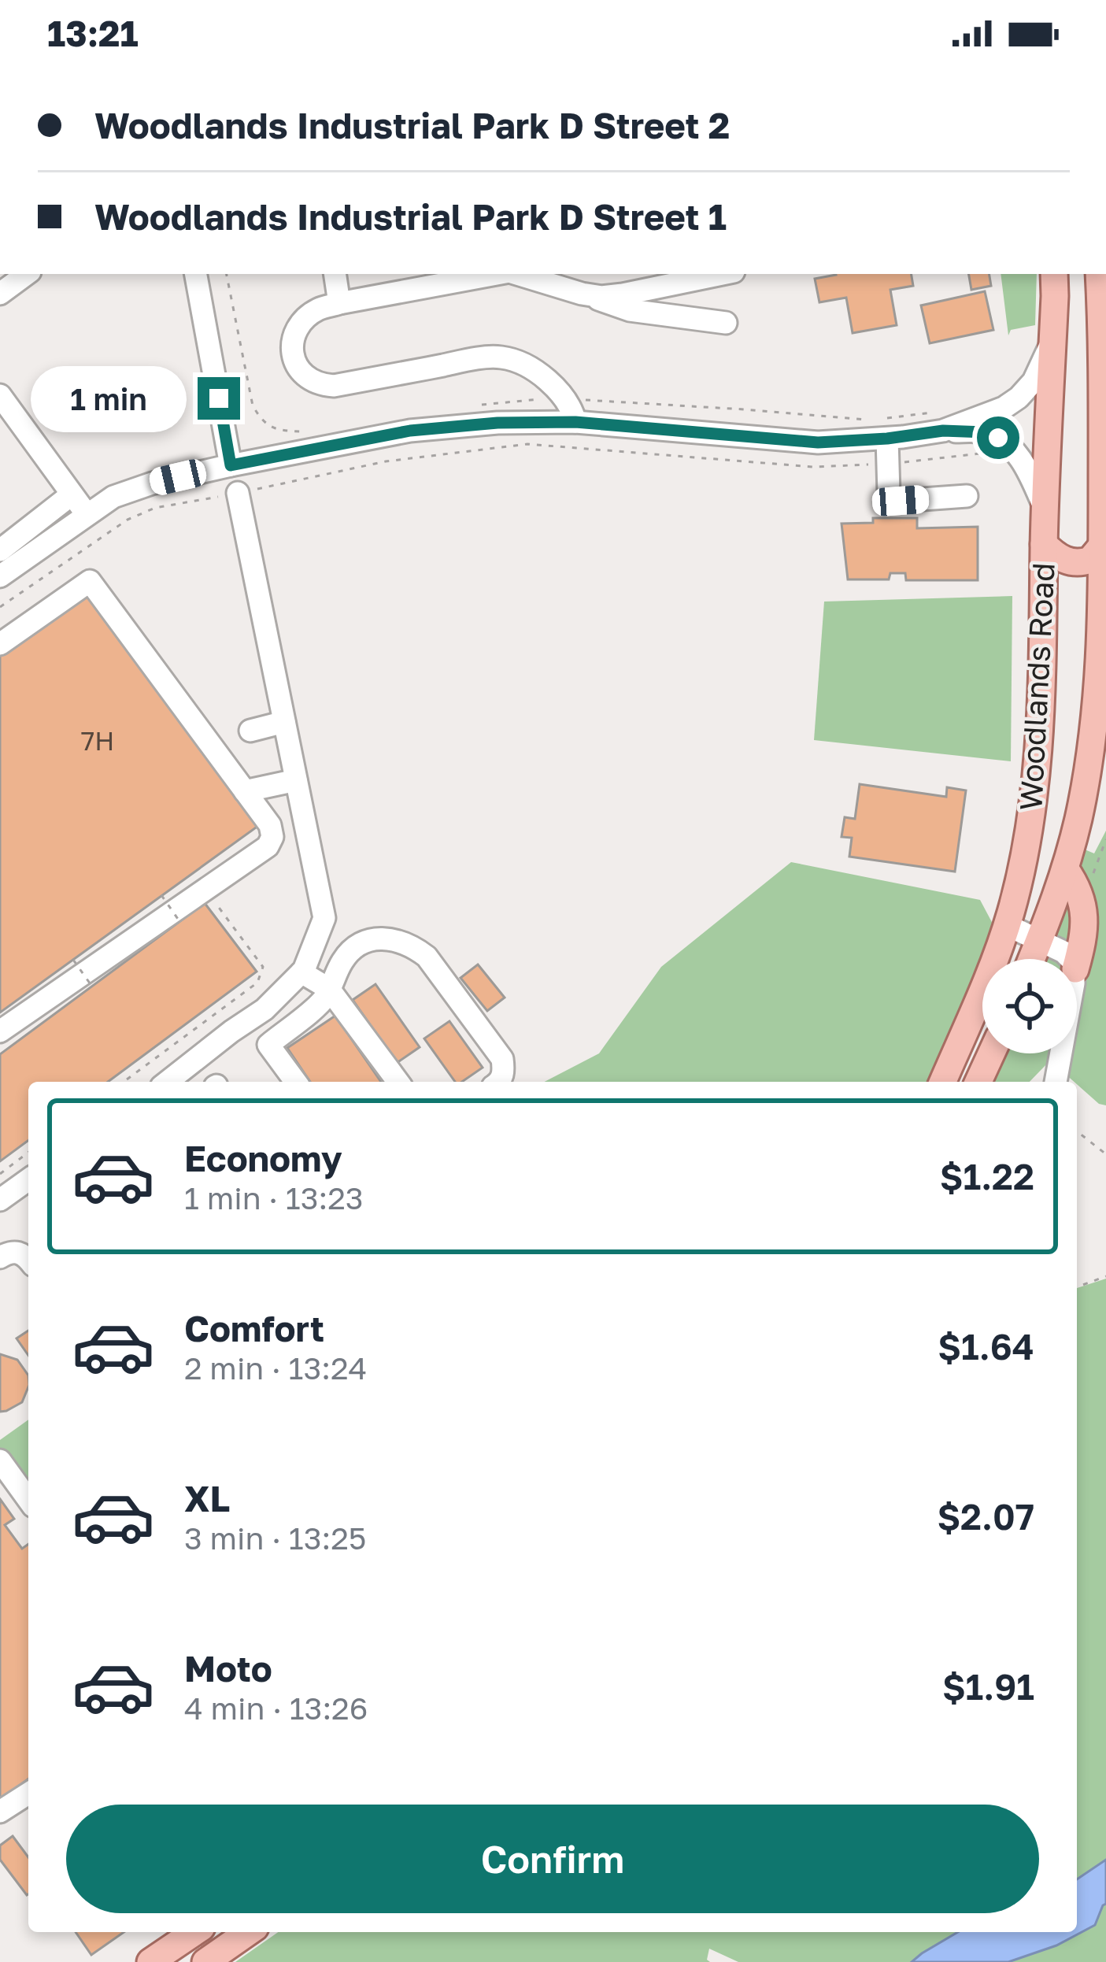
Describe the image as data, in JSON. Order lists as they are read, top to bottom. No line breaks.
{"streets":{"main road":["Woodlands Road"]},"house_numbers":["7H"],"page":{"status":"13:21","banner":["Woodlands Industrial Park D Street 2","Woodlands Industrial Park D Street 1"],"bubble":"1 min","list":[{"name":"Economy","note":"1 min · 13:23","value":"$1.22"},{"name":"Comfort","note":"2 min · 13:24","value":"$1.64"},{"name":"XL","note":"3 min · 13:25","value":"$2.07"},{"name":"Moto","note":"4 min · 13:26","value":"$1.91"}],"buttons":"Confirm"}}
